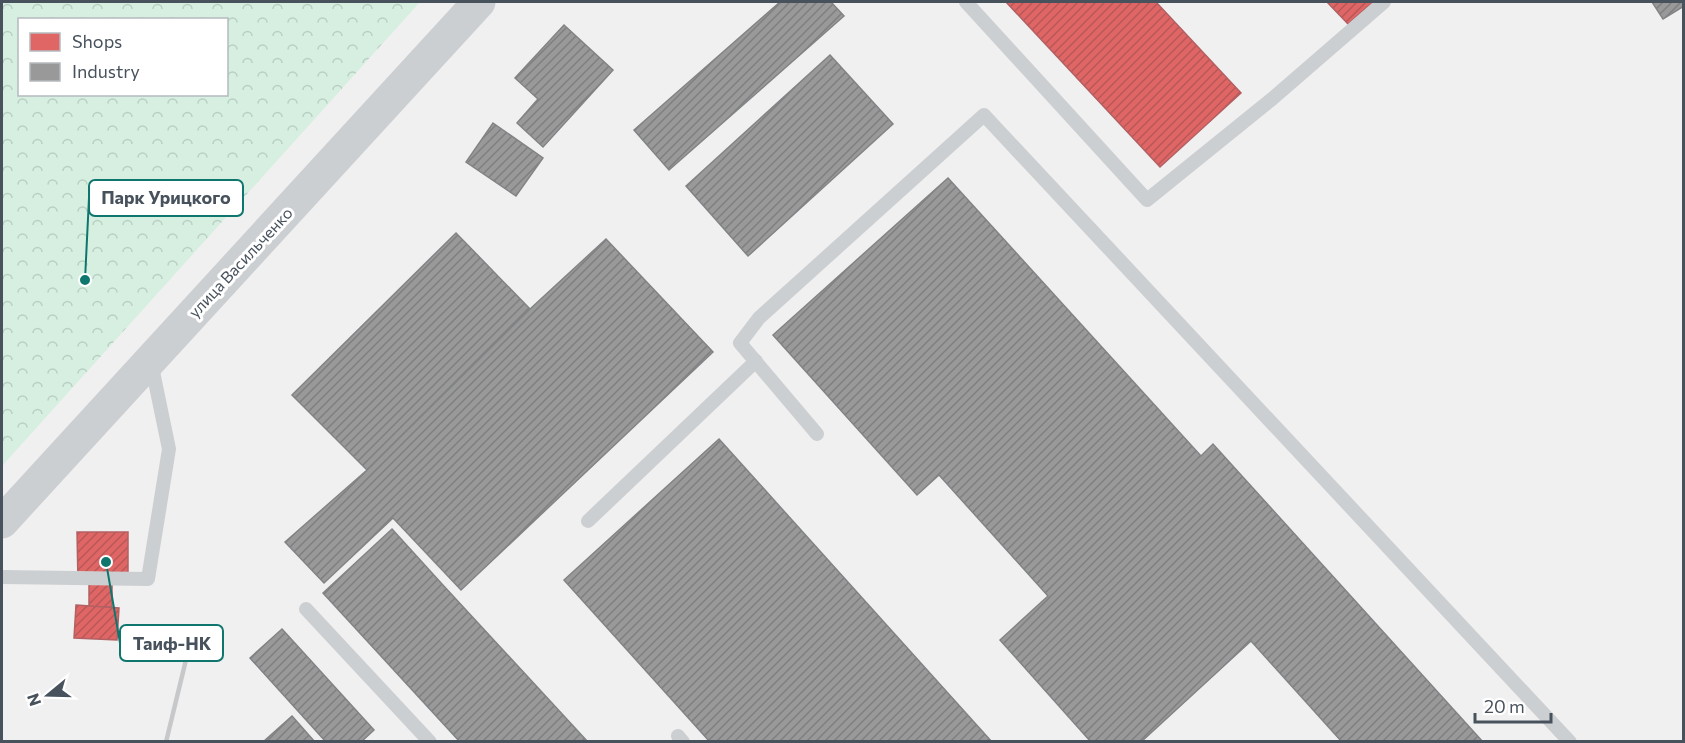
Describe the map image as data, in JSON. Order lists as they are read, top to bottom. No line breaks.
{"streets":{"main road":["улица Васильченко"]},"places":["Парк Урицкого","Таиф-НК"],"legend":["Shops","Industry"],"scale_bar":"20 m","north":"left"}
